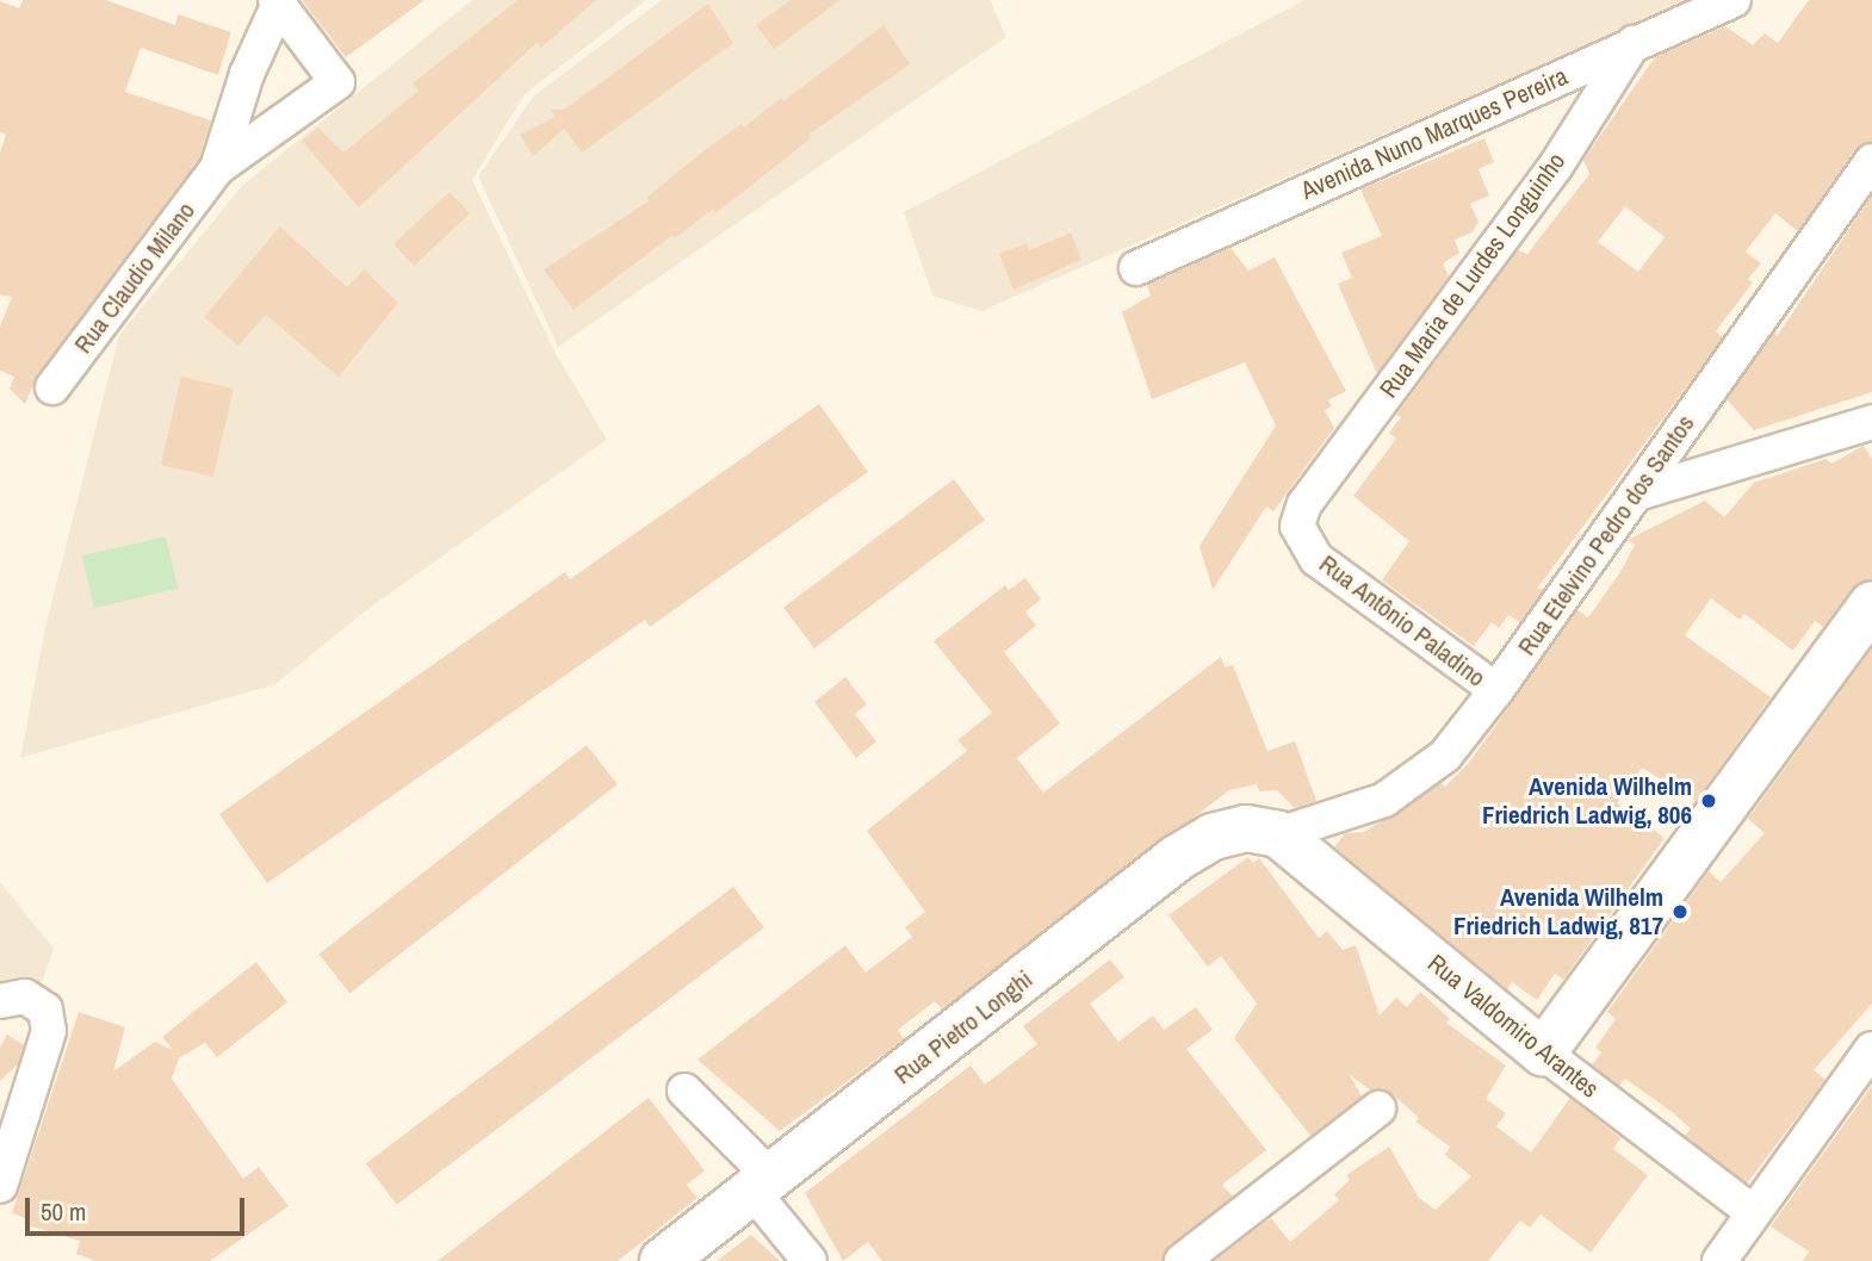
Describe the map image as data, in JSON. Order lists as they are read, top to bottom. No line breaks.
{"streets":{"street":["Avenida Nuno Marques Pereira","Rua Maria de Lurdes Longuinho","Rua Claudio Milano","Rua Etelvino Pedro dos Santos","Rua Antônio Paladino","Rua Valdomiro Arantes","Rua Pietro Longhi"]},"crossings":[["Avenida Nuno Marques Pereira","Rua Maria de Lurdes Longuinho"],["Rua Maria de Lurdes Longuinho","Rua Antônio Paladino"],["Rua Etelvino Pedro dos Santos","Rua Antônio Paladino"],["Rua Etelvino Pedro dos Santos","Rua Valdomiro Arantes"],["Rua Etelvino Pedro dos Santos","Rua Pietro Longhi"],["Rua Valdomiro Arantes","Rua Pietro Longhi"]],"places":["Avenida Wilhelm Friedrich Ladwig, 806","Avenida Wilhelm Friedrich Ladwig, 817"],"scale_bar":"50 m"}
